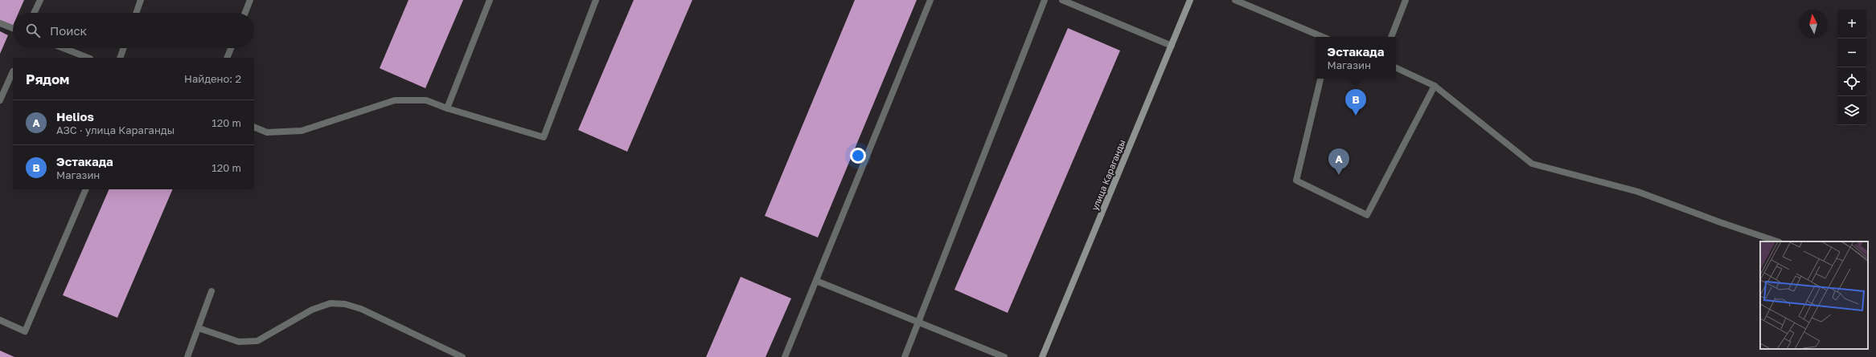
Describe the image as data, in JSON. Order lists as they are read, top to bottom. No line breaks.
{"streets":{"main road":["улица Караганды"]},"north":"top","page":{"map_buttons":["+","−"],"search":"Поиск","popup":["Эстакада","Магазин"],"heading":["Рядом","Найдено: 2"],"pins":["B","A"],"list":[{"mark":"A","name":"Helios","note":"АЗС · улица Караганды","value":"120 m"},{"mark":"B","name":"Эстакада","note":"Магазин","value":"120 m"}]}}
